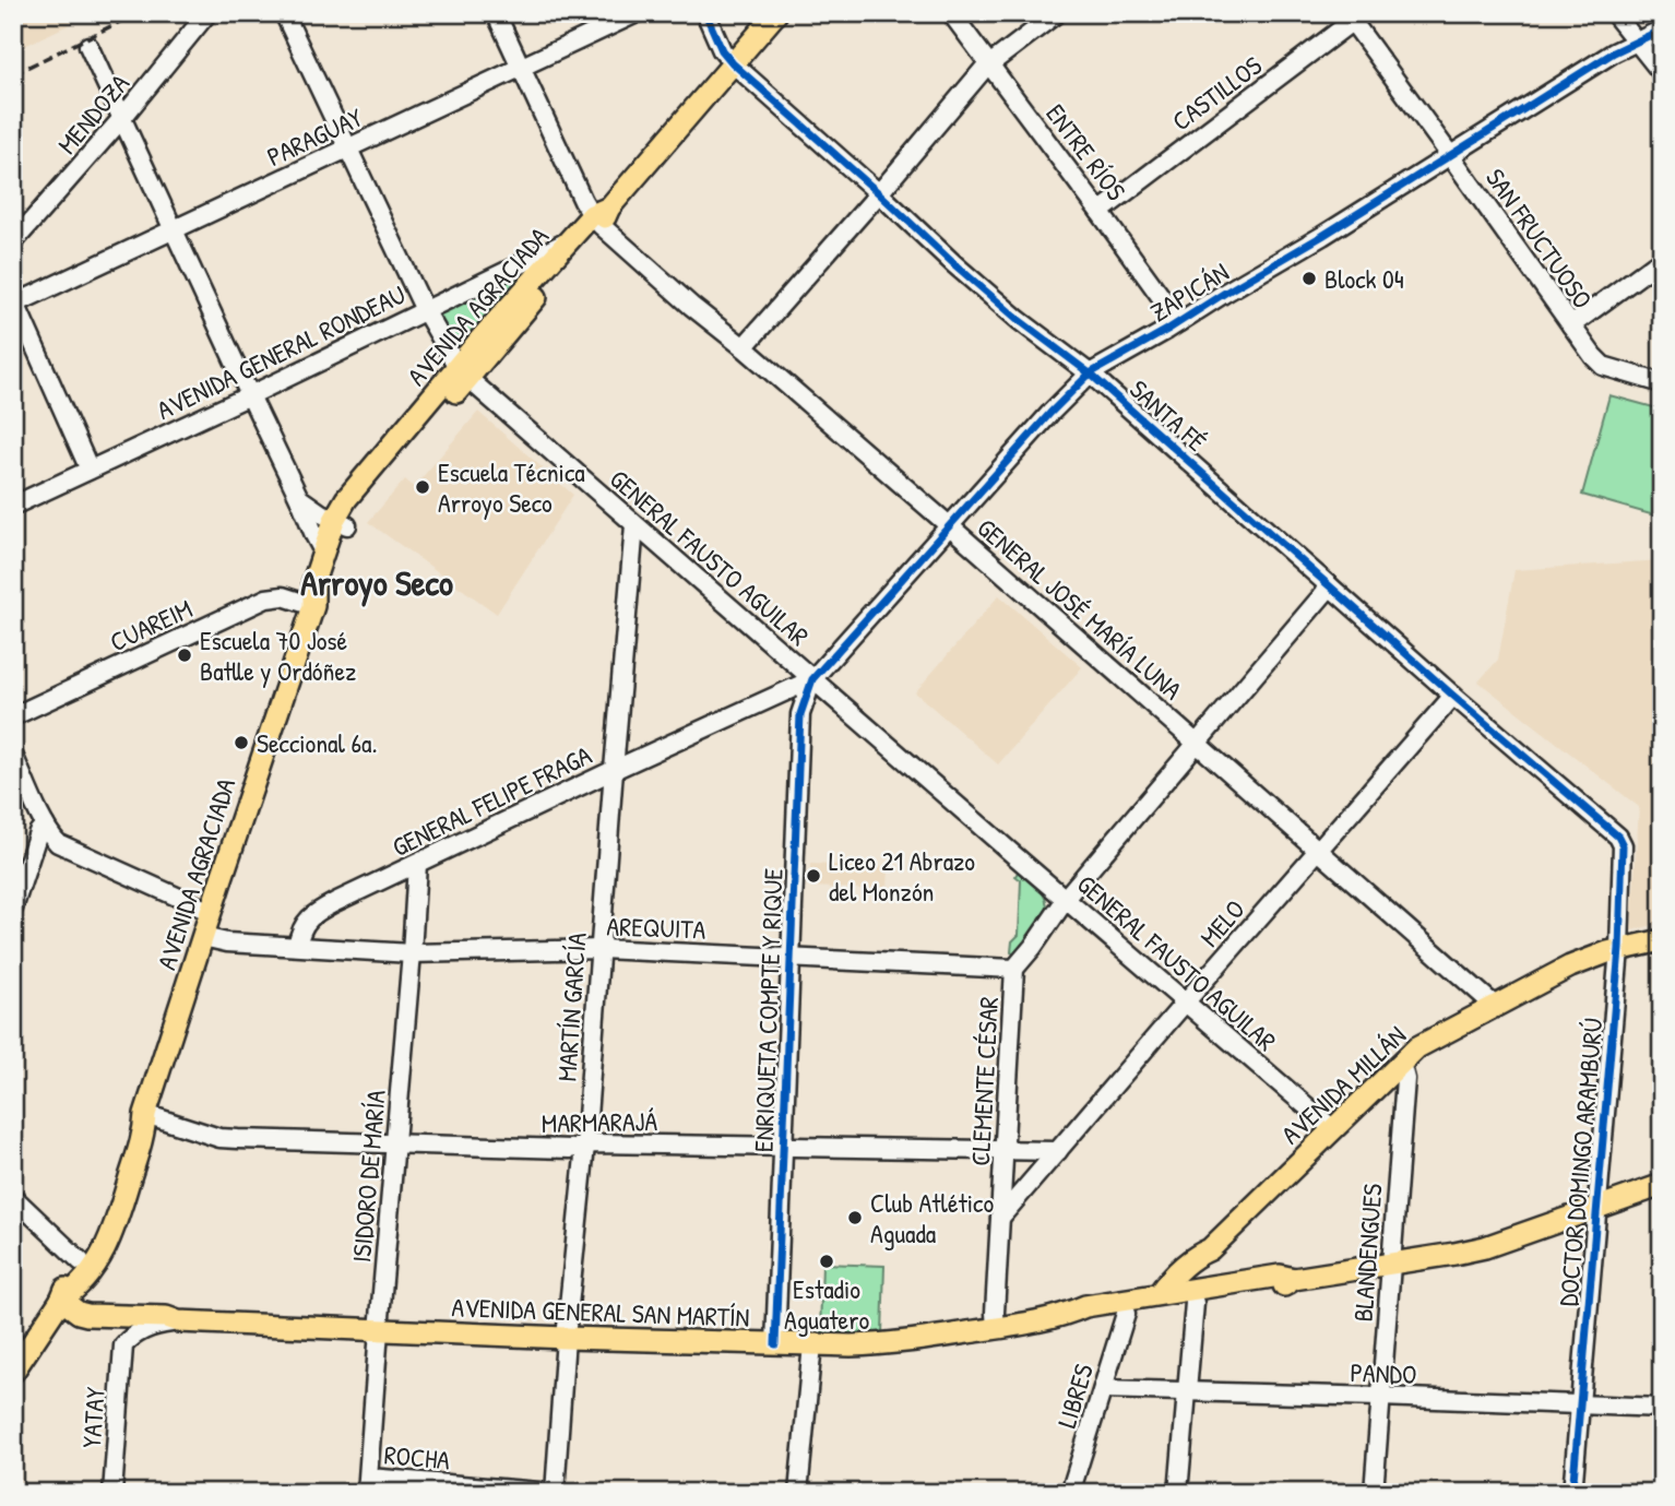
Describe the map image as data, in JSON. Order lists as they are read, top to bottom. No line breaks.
{"streets":{"main road":["AVENIDA AGRACIADA","AVENIDA MILLÁN","AVENIDA GENERAL SAN MARTÍN"],"street":["CASTILLOS","MENDOZA","PARAGUAY","ENTRE RÍOS","SAN FRUCTUOSO","ZAPICÁN","AVENIDA GENERAL RONDEAU","SANTA FÉ","GENERAL FAUSTO AGUILAR","GENERAL JOSÉ MARÍA LUNA","CUAREIM","GENERAL FELIPE FRAGA","MELO","AREQUITA","MARTÍN GARCÍA","ENRIQUETA COMPTE Y RIQUE","CLEMENTE CÉSAR","MARMARAJÁ","DOCTOR DOMINGO ARAMBURÚ","ISIDORO DE MARÍA","BLANDENGUES","PANDO","LIBRES","YATAY","ROCHA"]},"crossings":[["CASTILLOS","ENTRE RÍOS"],["CASTILLOS","SAN FRUCTUOSO"],["PARAGUAY","GENERAL FAUSTO AGUILAR"],["PARAGUAY","GENERAL JOSÉ MARÍA LUNA"],["ENTRE RÍOS","ZAPICÁN"],["SAN FRUCTUOSO","ZAPICÁN"],["ZAPICÁN","SANTA FÉ"],["ZAPICÁN","GENERAL FAUSTO AGUILAR"],["ZAPICÁN","GENERAL JOSÉ MARÍA LUNA"],["ZAPICÁN","GENERAL FELIPE FRAGA"],["ZAPICÁN","ENRIQUETA COMPTE Y RIQUE"],["AVENIDA AGRACIADA","AVENIDA GENERAL RONDEAU"],["AVENIDA AGRACIADA","SANTA FÉ"],["AVENIDA AGRACIADA","GENERAL FAUSTO AGUILAR"],["AVENIDA AGRACIADA","GENERAL JOSÉ MARÍA LUNA"],["AVENIDA AGRACIADA","CUAREIM"],["AVENIDA AGRACIADA","MARMARAJÁ"],["AVENIDA AGRACIADA","AVENIDA GENERAL SAN MARTÍN"],["AVENIDA GENERAL RONDEAU","GENERAL FAUSTO AGUILAR"],["SANTA FÉ","MELO"],["SANTA FÉ","CLEMENTE CÉSAR"],["SANTA FÉ","DOCTOR DOMINGO ARAMBURÚ"],["GENERAL FAUSTO AGUILAR","GENERAL FELIPE FRAGA"],["GENERAL FAUSTO AGUILAR","MELO"],["GENERAL FAUSTO AGUILAR","MARTÍN GARCÍA"],["GENERAL FAUSTO AGUILAR","ENRIQUETA COMPTE Y RIQUE"],["GENERAL FAUSTO AGUILAR","CLEMENTE CÉSAR"],["GENERAL FAUSTO AGUILAR","AVENIDA MILLÁN"],["GENERAL JOSÉ MARÍA LUNA","MELO"],["GENERAL JOSÉ MARÍA LUNA","CLEMENTE CÉSAR"],["GENERAL JOSÉ MARÍA LUNA","AVENIDA MILLÁN"],["GENERAL FELIPE FRAGA","AREQUITA"],["GENERAL FELIPE FRAGA","MARTÍN GARCÍA"],["GENERAL FELIPE FRAGA","ENRIQUETA COMPTE Y RIQUE"],["GENERAL FELIPE FRAGA","ISIDORO DE MARÍA"],["MELO","CLEMENTE CÉSAR"],["MELO","MARMARAJÁ"],["AREQUITA","MARTÍN GARCÍA"],["AREQUITA","ENRIQUETA COMPTE Y RIQUE"],["AREQUITA","CLEMENTE CÉSAR"],["AREQUITA","ISIDORO DE MARÍA"],["MARTÍN GARCÍA","MARMARAJÁ"],["MARTÍN GARCÍA","AVENIDA GENERAL SAN MARTÍN"],["MARTÍN GARCÍA","ROCHA"],["ENRIQUETA COMPTE Y RIQUE","MARMARAJÁ"],["ENRIQUETA COMPTE Y RIQUE","AVENIDA GENERAL SAN MARTÍN"],["CLEMENTE CÉSAR","MARMARAJÁ"],["CLEMENTE CÉSAR","AVENIDA GENERAL SAN MARTÍN"],["AVENIDA MILLÁN","DOCTOR DOMINGO ARAMBURÚ"],["AVENIDA MILLÁN","BLANDENGUES"],["AVENIDA MILLÁN","AVENIDA GENERAL SAN MARTÍN"],["MARMARAJÁ","ISIDORO DE MARÍA"],["DOCTOR DOMINGO ARAMBURÚ","AVENIDA GENERAL SAN MARTÍN"],["DOCTOR DOMINGO ARAMBURÚ","PANDO"],["ISIDORO DE MARÍA","AVENIDA GENERAL SAN MARTÍN"],["ISIDORO DE MARÍA","ROCHA"],["BLANDENGUES","AVENIDA GENERAL SAN MARTÍN"],["BLANDENGUES","PANDO"],["AVENIDA GENERAL SAN MARTÍN","LIBRES"],["AVENIDA GENERAL SAN MARTÍN","YATAY"],["PANDO","LIBRES"]],"districts":["Arroyo Seco"],"places":["Block 04","Escuela Técnica Arroyo Seco","Escuela 70 José Batlle y Ordóñez","Seccional 6a.","Liceo 21 Abrazo del Monzón","Club Atlético Aguada","Estadio Aguatero"]}
